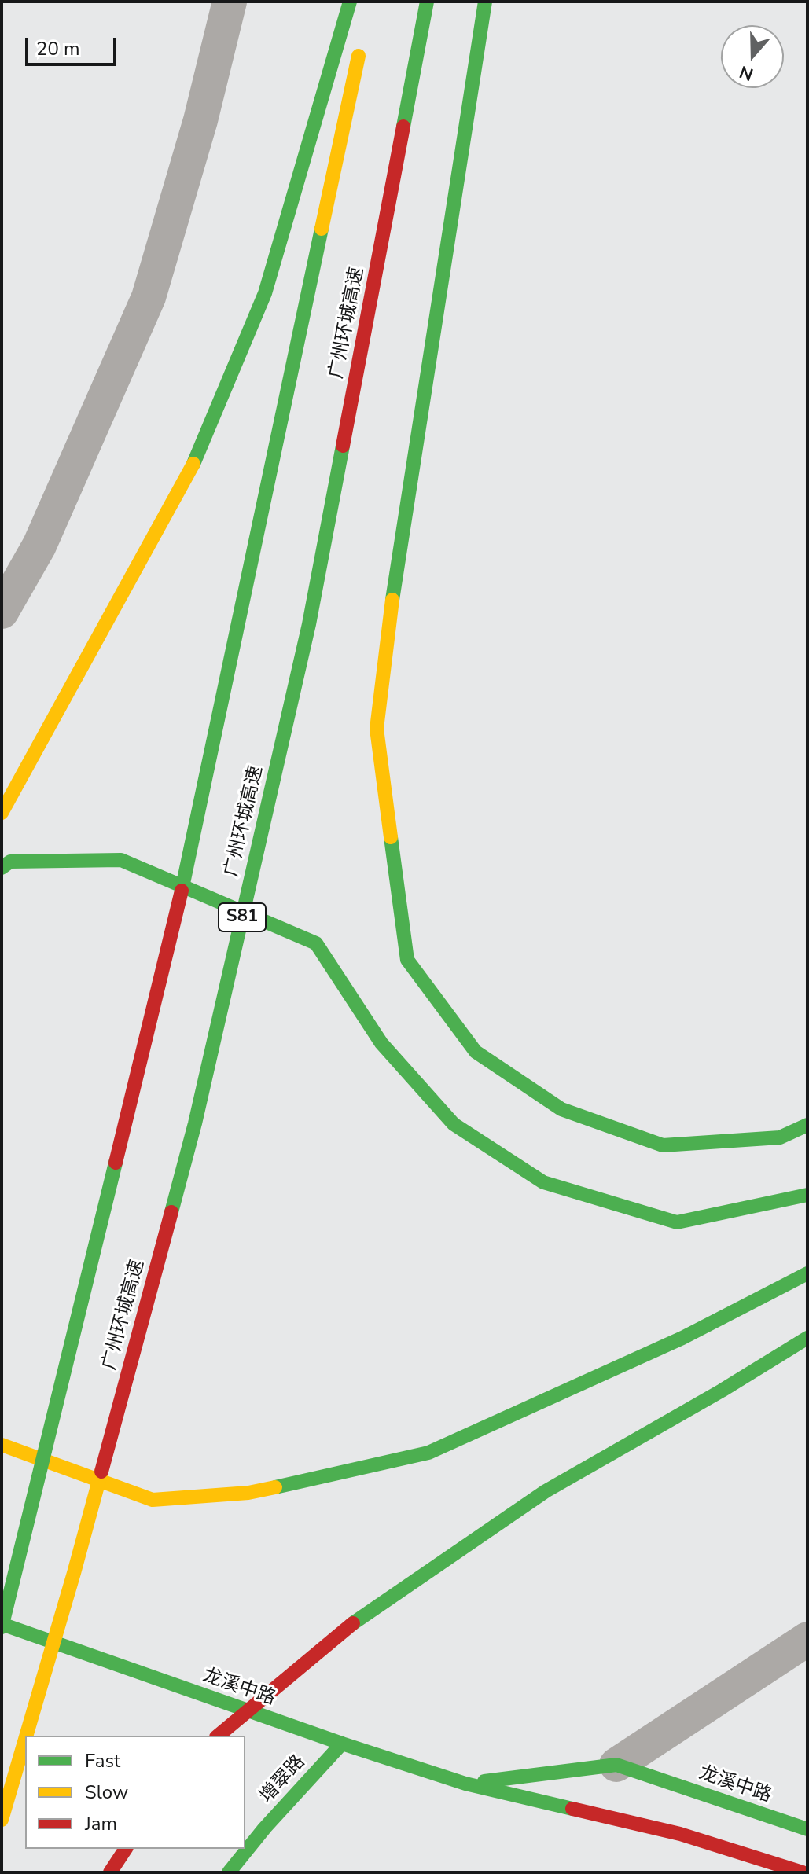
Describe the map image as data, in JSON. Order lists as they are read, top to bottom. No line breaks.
{"streets":{"main road":["广州环城高速","S81","龙溪中路","增翠路"]},"crossings":[["龙溪中路","增翠路"]],"legend":["Fast","Slow","Jam"],"scale_bar":"20 m","north":"bottom"}
